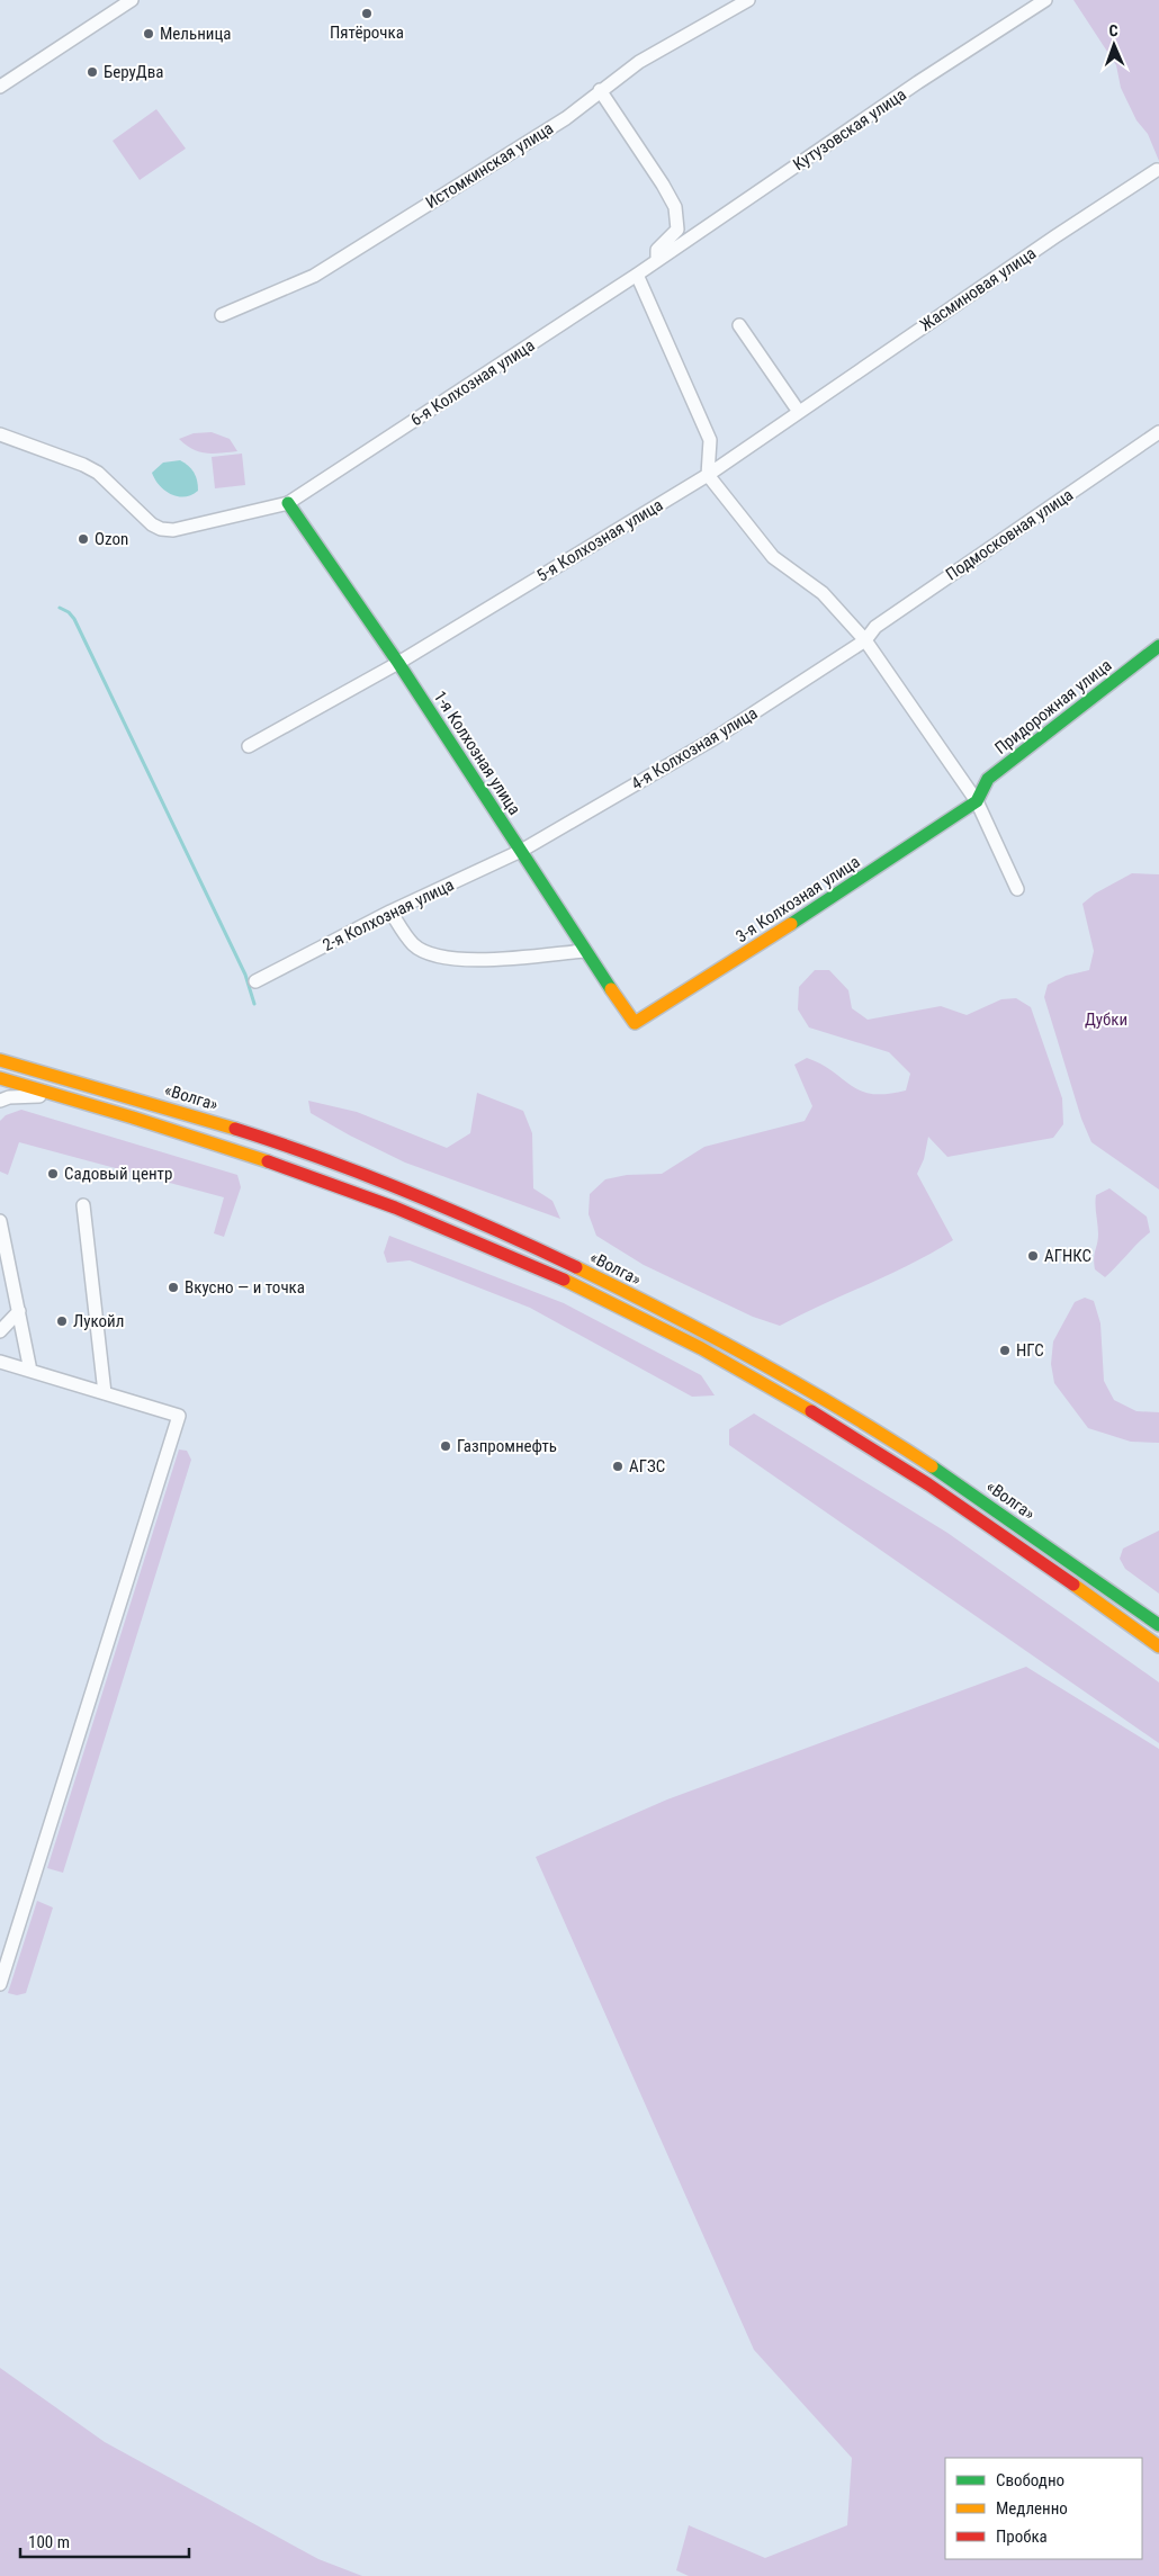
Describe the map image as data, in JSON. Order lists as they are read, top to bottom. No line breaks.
{"streets":{"main road":["Придорожная улица","1-я Колхозная улица","3-я Колхозная улица","«Волга»"],"street":["Кутузовская улица","Истомкинская улица","Жасминовая улица","6-я Колхозная улица","Подмосковная улица","5-я Колхозная улица","4-я Колхозная улица","2-я Колхозная улица"]},"crossings":[["Кутузовская улица","6-я Колхозная улица"],["Жасминовая улица","5-я Колхозная улица"],["6-я Колхозная улица","1-я Колхозная улица"],["Подмосковная улица","4-я Колхозная улица"],["5-я Колхозная улица","1-я Колхозная улица"],["Придорожная улица","3-я Колхозная улица"],["4-я Колхозная улица","1-я Колхозная улица"],["4-я Колхозная улица","2-я Колхозная улица"],["1-я Колхозная улица","3-я Колхозная улица"],["1-я Колхозная улица","2-я Колхозная улица"]],"parks":["Дубки"],"places":["Пятёрочка","Мельница","БеруДва","Ozon","Садовый центр","АГНКС","Вкусно — и точка","Лукойл","НГС","Газпромнефть","АГЗС"],"legend":["Свободно","Медленно","Пробка"],"scale_bar":"100 m","north":"top"}
